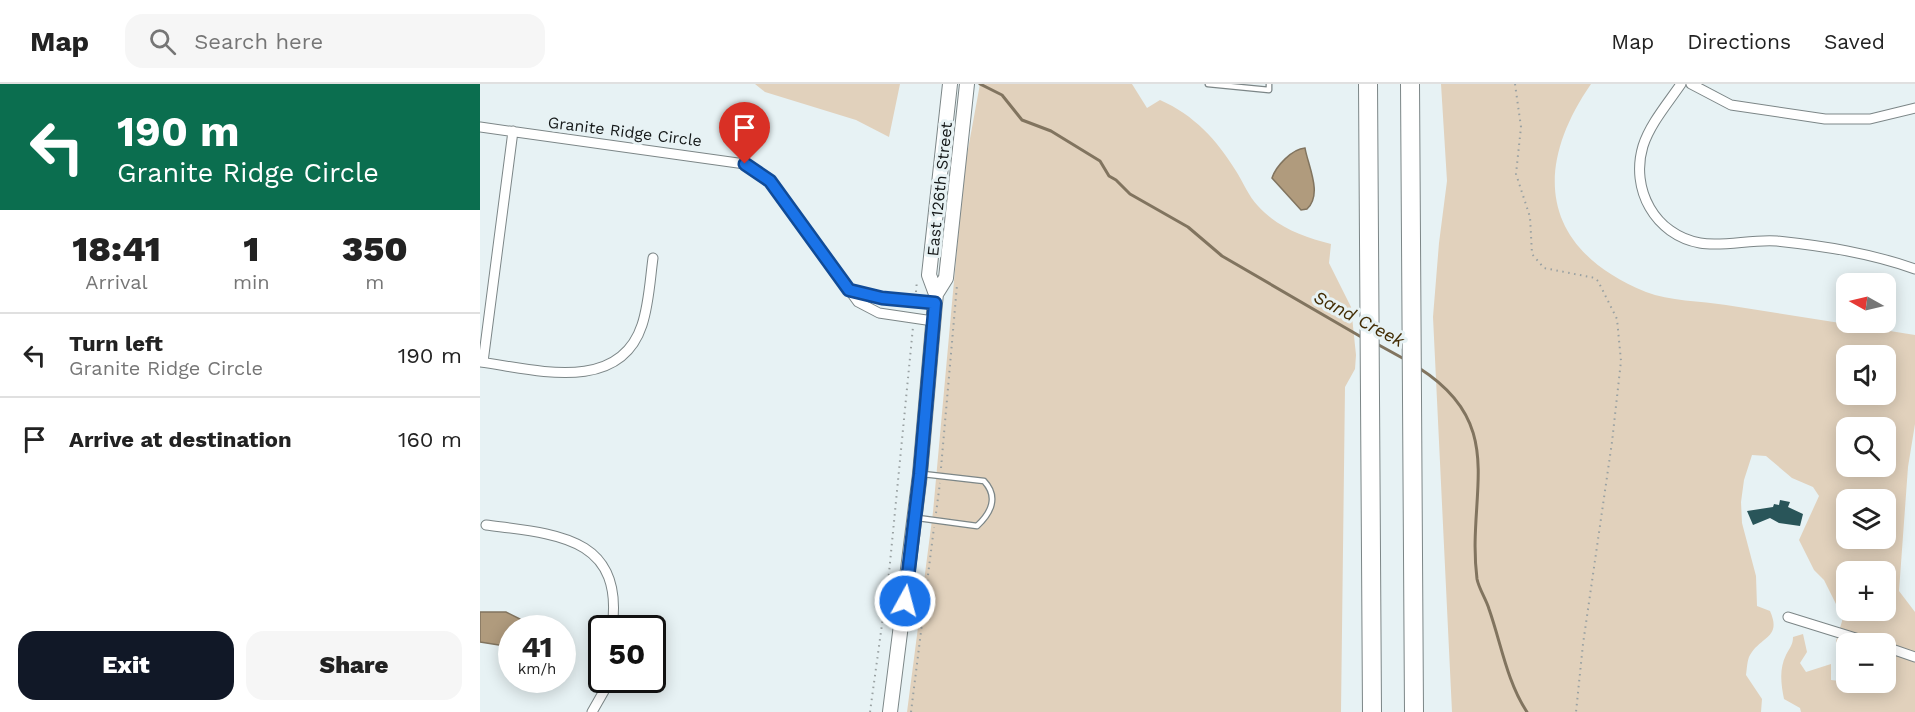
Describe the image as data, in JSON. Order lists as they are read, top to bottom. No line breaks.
{"streets":{"main road":["East 126th Street"],"street":["Granite Ridge Circle"]},"crossings":[["Granite Ridge Circle","East 126th Street"]],"water":["Sand Creek"],"north":"left","page":{"header":"Map","search":"Search here","nav":["Map","Directions","Saved"],"turn":["190 m","Granite Ridge Circle"],"eta":["18:41","Arrival","1","min","350","m"],"map_buttons":["+","−"],"list":[{"name":"Turn left","note":"Granite Ridge Circle","value":"190 m"},{"name":"Arrive at destination","value":"160 m"}],"speed":"41 km/h","limit":"50","buttons":["Exit","Share"]}}
